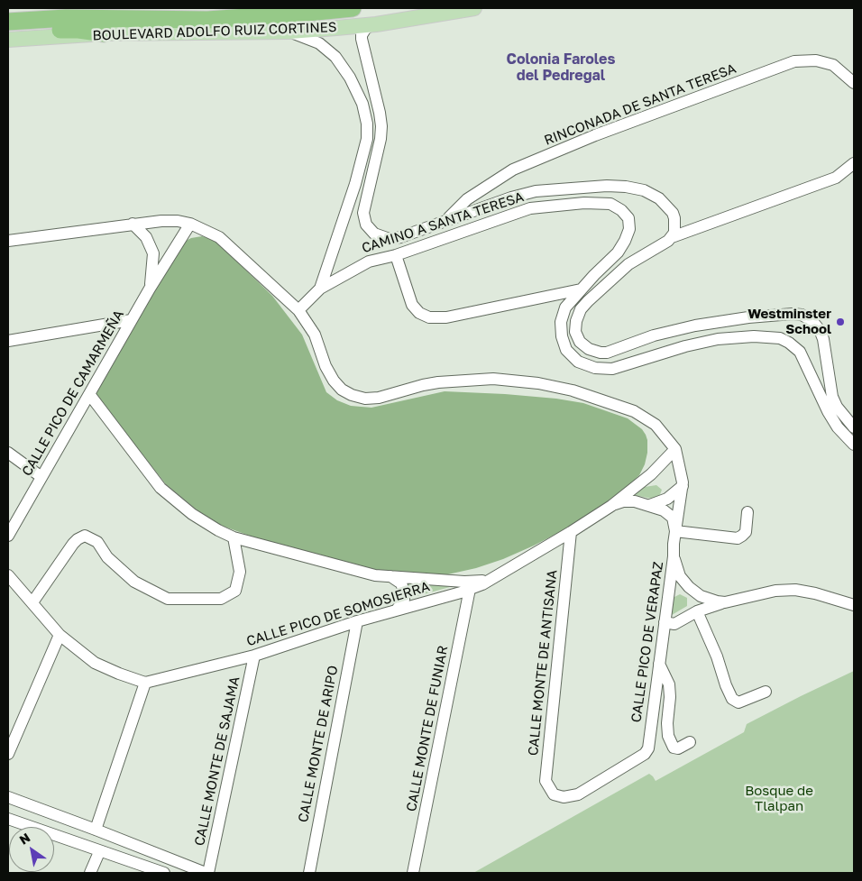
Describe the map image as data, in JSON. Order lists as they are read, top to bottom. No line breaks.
{"streets":{"main road":["BOULEVARD ADOLFO RUIZ CORTINES"],"street":["RINCONADA DE SANTA TERESA","CAMINO A SANTA TERESA","CALLE PICO DE CAMARMEÑA","CALLE PICO DE SOMOSIERRA","CALLE PICO DE VERAPAZ","CALLE MONTE DE ANTISANA","CALLE MONTE DE FUNIAR","CALLE MONTE DE ARIPO","CALLE MONTE DE SAJAMA"]},"crossings":[["BOULEVARD ADOLFO RUIZ CORTINES","CAMINO A SANTA TERESA"],["RINCONADA DE SANTA TERESA","CAMINO A SANTA TERESA"],["CALLE PICO DE SOMOSIERRA","CALLE MONTE DE ANTISANA"],["CALLE PICO DE SOMOSIERRA","CALLE MONTE DE FUNIAR"],["CALLE PICO DE SOMOSIERRA","CALLE MONTE DE ARIPO"],["CALLE PICO DE SOMOSIERRA","CALLE MONTE DE SAJAMA"],["CALLE PICO DE VERAPAZ","CALLE MONTE DE ANTISANA"]],"districts":["Colonia Faroles del Pedregal"],"parks":["Bosque de Tlalpan"],"places":["Westminster School"],"north":"top left"}
